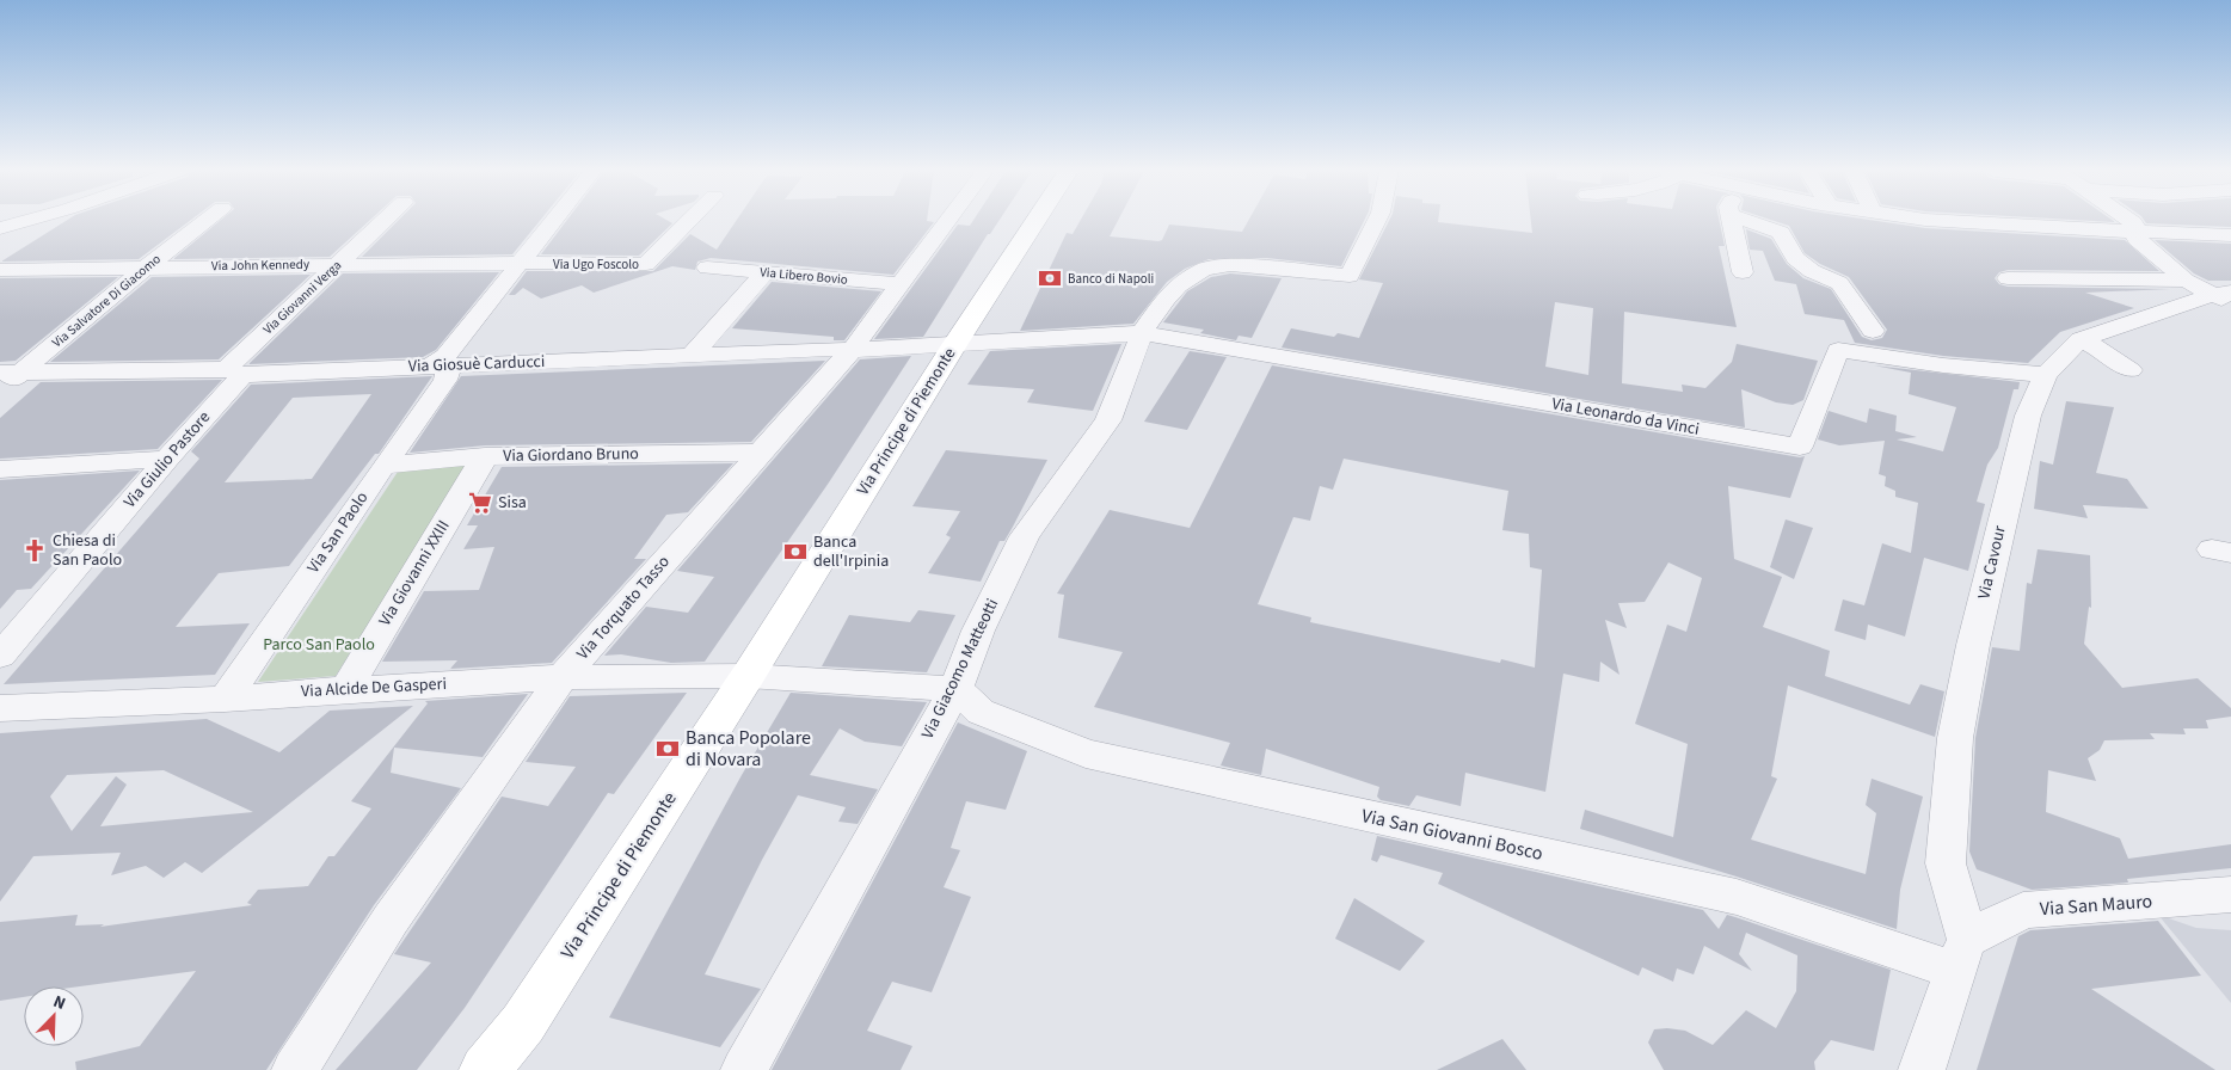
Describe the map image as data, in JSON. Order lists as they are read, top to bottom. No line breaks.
{"streets":{"main road":["Via Principe di Piemonte"],"street":["Via Ugo Foscolo","Via John Kennedy","Via Libero Bovio","Via Giovanni Verga","Via Salvatore Di Giacomo","Via Giosuè Carducci","Via Leonardo da Vinci","Via Giordano Bruno","Via Giulio Pastore","Via San Paolo","Via Cavour","Via Giovanni XXIII","Via Torquato Tasso","Via Giacomo Matteotti","Via Alcide De Gasperi","Via San Giovanni Bosco","Via San Mauro"]},"crossings":[["Via Ugo Foscolo","Via John Kennedy"],["Via Ugo Foscolo","Via Giosuè Carducci"],["Via Ugo Foscolo","Via San Paolo"],["Via John Kennedy","Via Giovanni Verga"],["Via John Kennedy","Via Salvatore Di Giacomo"],["Via Libero Bovio","Via Torquato Tasso"],["Via Giovanni Verga","Via Giosuè Carducci"],["Via Giovanni Verga","Via Giulio Pastore"],["Via Salvatore Di Giacomo","Via Giosuè Carducci"],["Via Giosuè Carducci","Via Principe di Piemonte"],["Via Giosuè Carducci","Via Giulio Pastore"],["Via Giosuè Carducci","Via San Paolo"],["Via Giosuè Carducci","Via Torquato Tasso"],["Via Leonardo da Vinci","Via Cavour"],["Via Leonardo da Vinci","Via Giacomo Matteotti"],["Via Principe di Piemonte","Via Alcide De Gasperi"],["Via Giordano Bruno","Via San Paolo"],["Via Giordano Bruno","Via Giovanni XXIII"],["Via Giordano Bruno","Via Torquato Tasso"],["Via San Paolo","Via Alcide De Gasperi"],["Via Cavour","Via San Giovanni Bosco"],["Via Cavour","Via San Mauro"],["Via Giovanni XXIII","Via Alcide De Gasperi"],["Via Torquato Tasso","Via Alcide De Gasperi"],["Via Giacomo Matteotti","Via San Giovanni Bosco"],["Via San Giovanni Bosco","Via San Mauro"]],"parks":["Parco San Paolo"],"places":{"bank":["Banco di Napoli","Banca dell'Irpinia","Banca Popolare di Novara"],"supermarket":["Sisa"],"church":["Chiesa di San Paolo"]},"north":"top right"}
